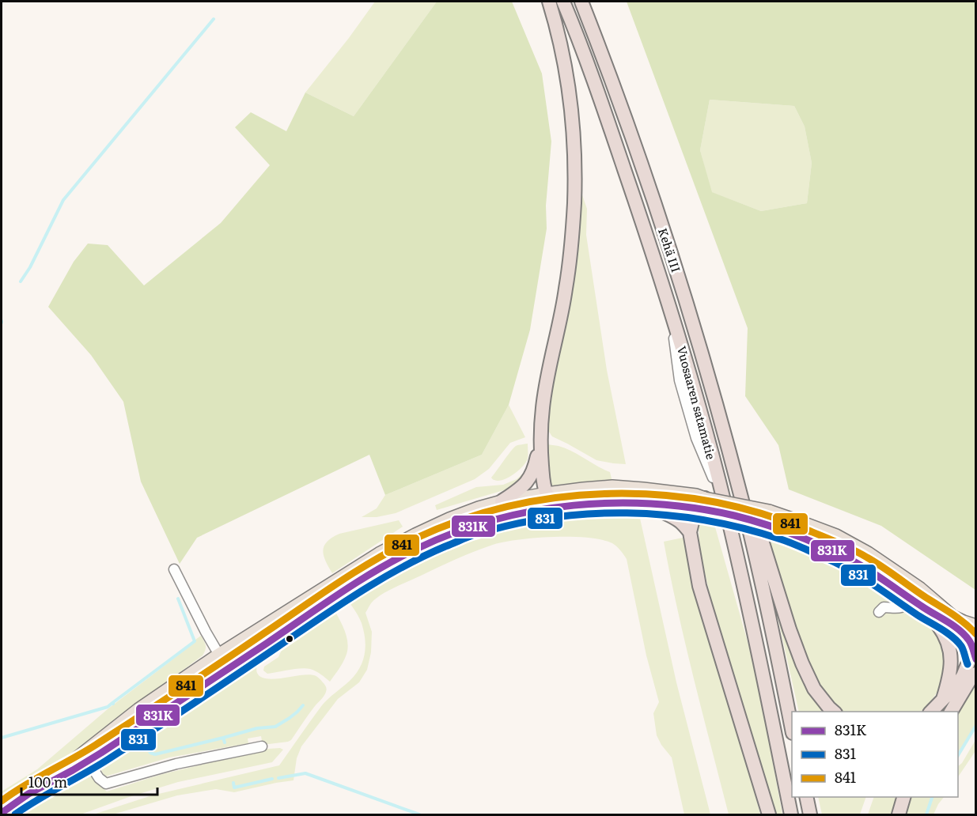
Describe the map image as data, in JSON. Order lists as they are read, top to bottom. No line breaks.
{"streets":{"highway":["Kehä III","Vuosaaren satamatie"]},"lines":["transit line 841","transit line 831K","transit line 831"],"legend":["831K","831","841"],"scale_bar":"100 m"}
